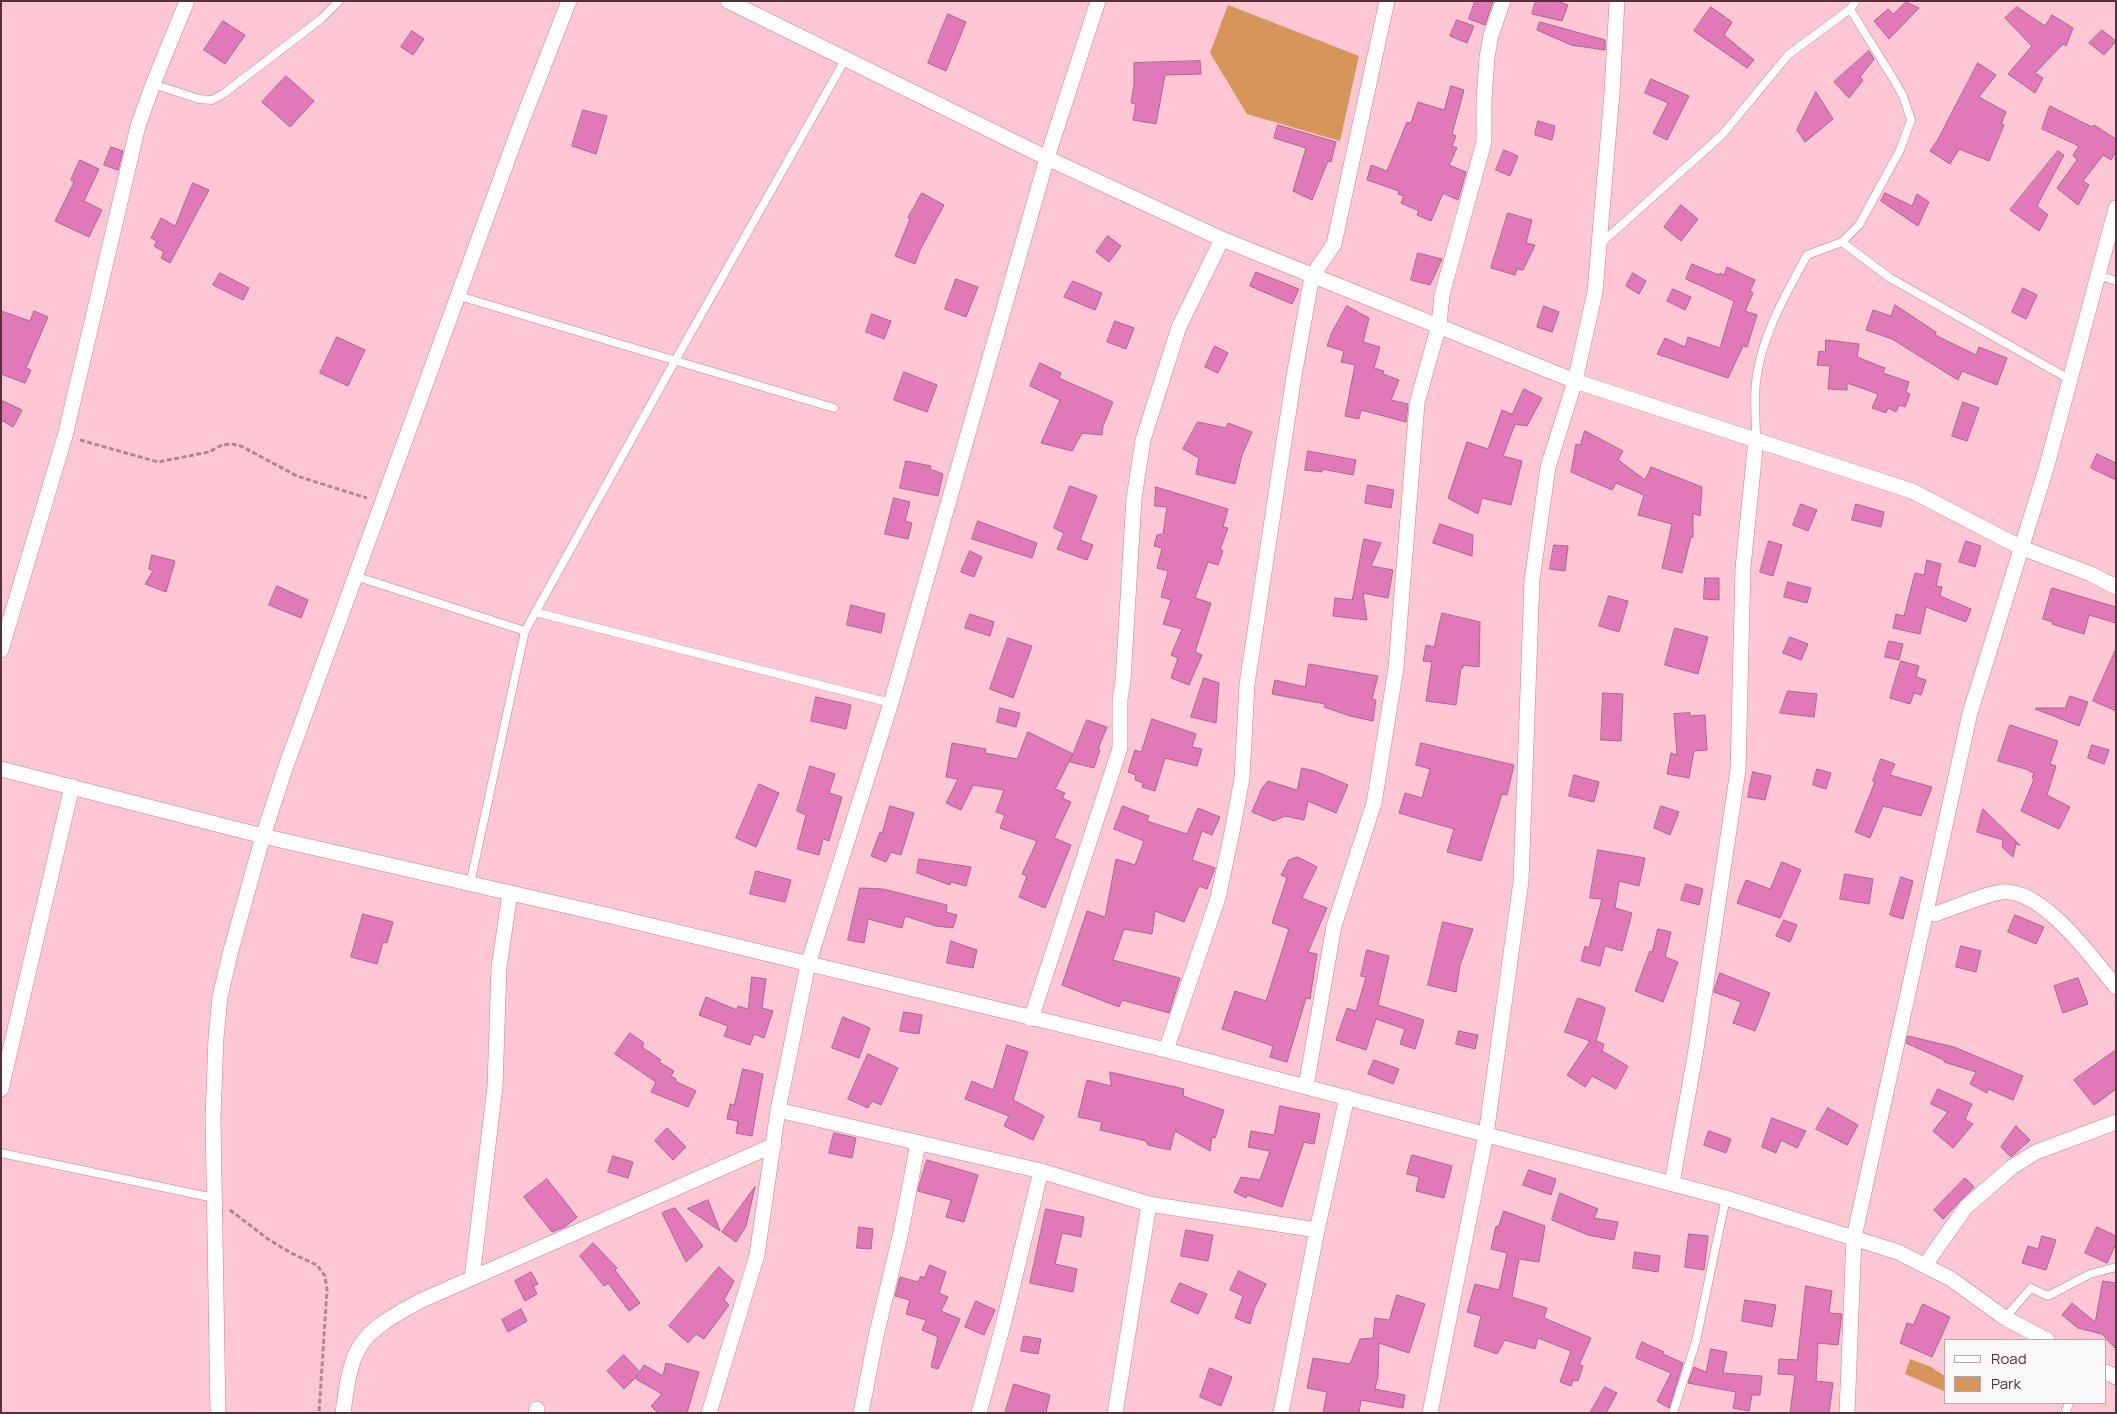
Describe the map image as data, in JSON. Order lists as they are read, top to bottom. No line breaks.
{"legend":["Road","Park"]}
